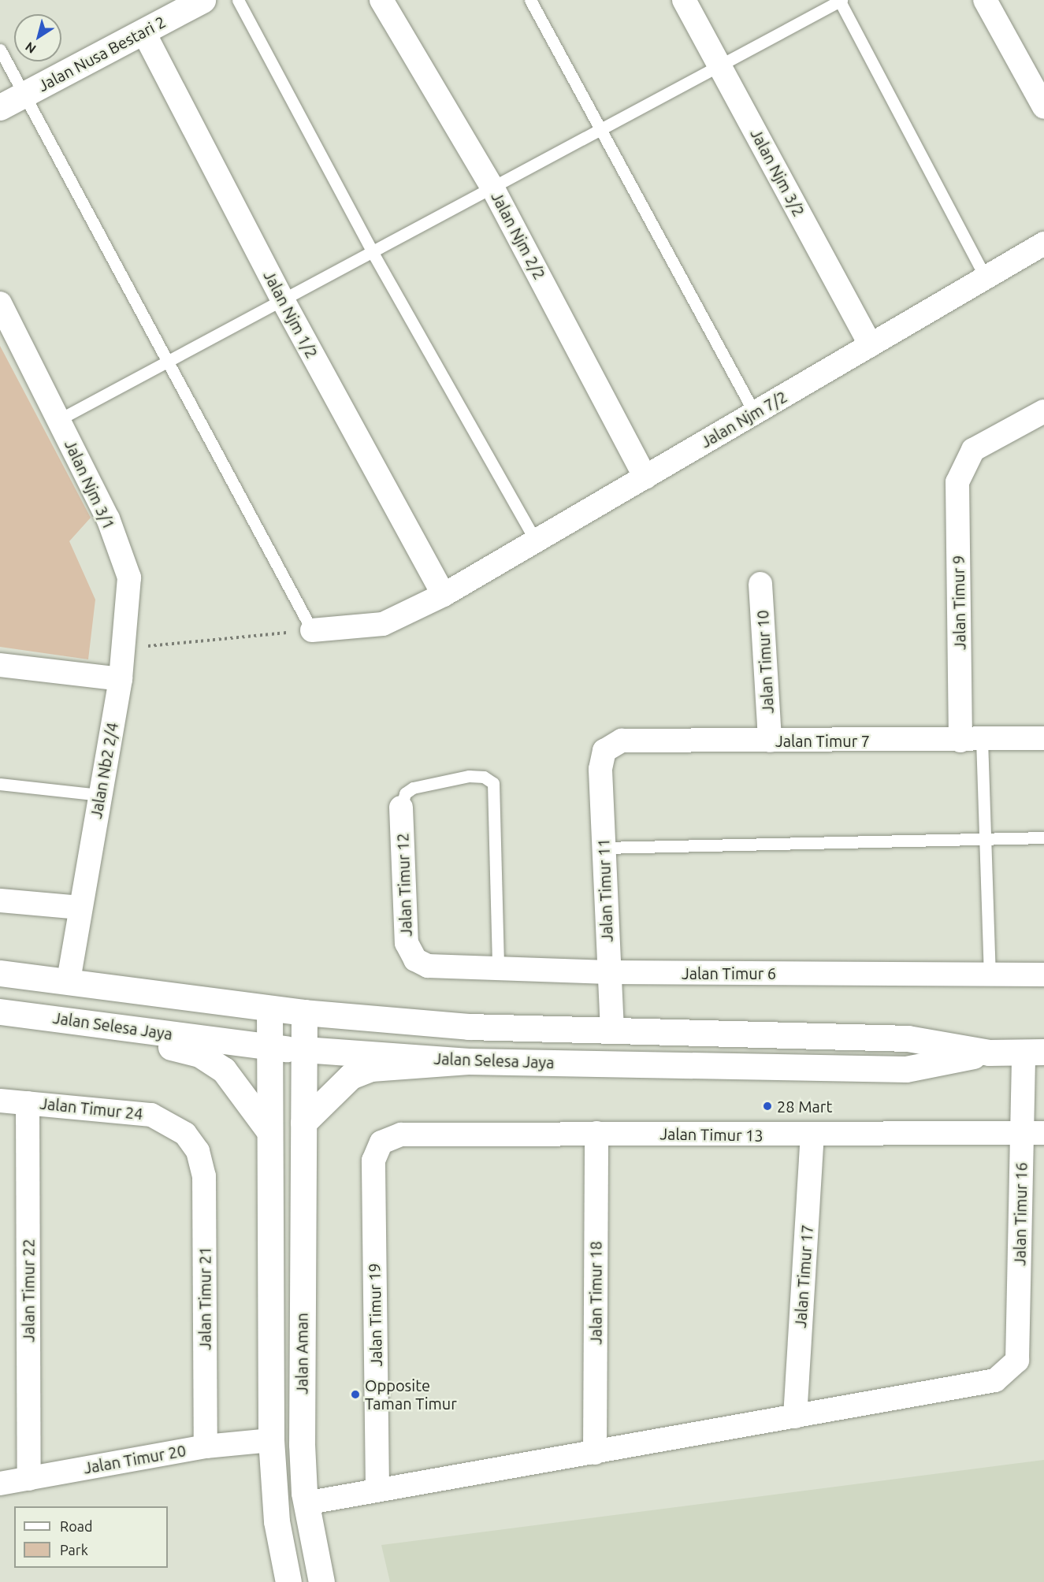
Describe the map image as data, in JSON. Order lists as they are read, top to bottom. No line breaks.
{"streets":{"main road":["Jalan Nusa Bestari 2","Jalan Selesa Jaya","Jalan Aman"],"street":["Jalan Njm 3/2","Jalan Njm 2/2","Jalan Njm 1/2","Jalan Njm 7/2","Jalan Njm 3/1","Jalan Timur 9","Jalan Timur 10","Jalan Timur 7","Jalan Nb2 2/4","Jalan Timur 12","Jalan Timur 11","Jalan Timur 6","Jalan Timur 24","Jalan Timur 13","Jalan Timur 16","Jalan Timur 17","Jalan Timur 22","Jalan Timur 18","Jalan Timur 21","Jalan Timur 19","Jalan Timur 20"]},"crossings":[["Jalan Nusa Bestari 2","Jalan Njm 1/2"],["Jalan Njm 3/2","Jalan Njm 7/2"],["Jalan Njm 2/2","Jalan Njm 7/2"],["Jalan Njm 1/2","Jalan Njm 7/2"],["Jalan Njm 3/1","Jalan Nb2 2/4"],["Jalan Timur 9","Jalan Timur 7"],["Jalan Timur 10","Jalan Timur 7"],["Jalan Timur 7","Jalan Timur 11"],["Jalan Nb2 2/4","Jalan Selesa Jaya"],["Jalan Timur 12","Jalan Timur 6"],["Jalan Timur 11","Jalan Timur 6"],["Jalan Timur 11","Jalan Selesa Jaya"],["Jalan Selesa Jaya","Jalan Timur 16"],["Jalan Selesa Jaya","Jalan Aman"],["Jalan Timur 24","Jalan Timur 22"],["Jalan Timur 24","Jalan Timur 21"],["Jalan Timur 13","Jalan Timur 16"],["Jalan Timur 13","Jalan Timur 17"],["Jalan Timur 13","Jalan Timur 18"],["Jalan Timur 13","Jalan Timur 19"],["Jalan Timur 16","Jalan Timur 17"],["Jalan Timur 22","Jalan Timur 20"],["Jalan Timur 21","Jalan Timur 20"],["Jalan Aman","Jalan Timur 20"]],"places":["28 Mart","Opposite Taman Timur"],"legend":["Road","Park"],"north":"bottom left"}
